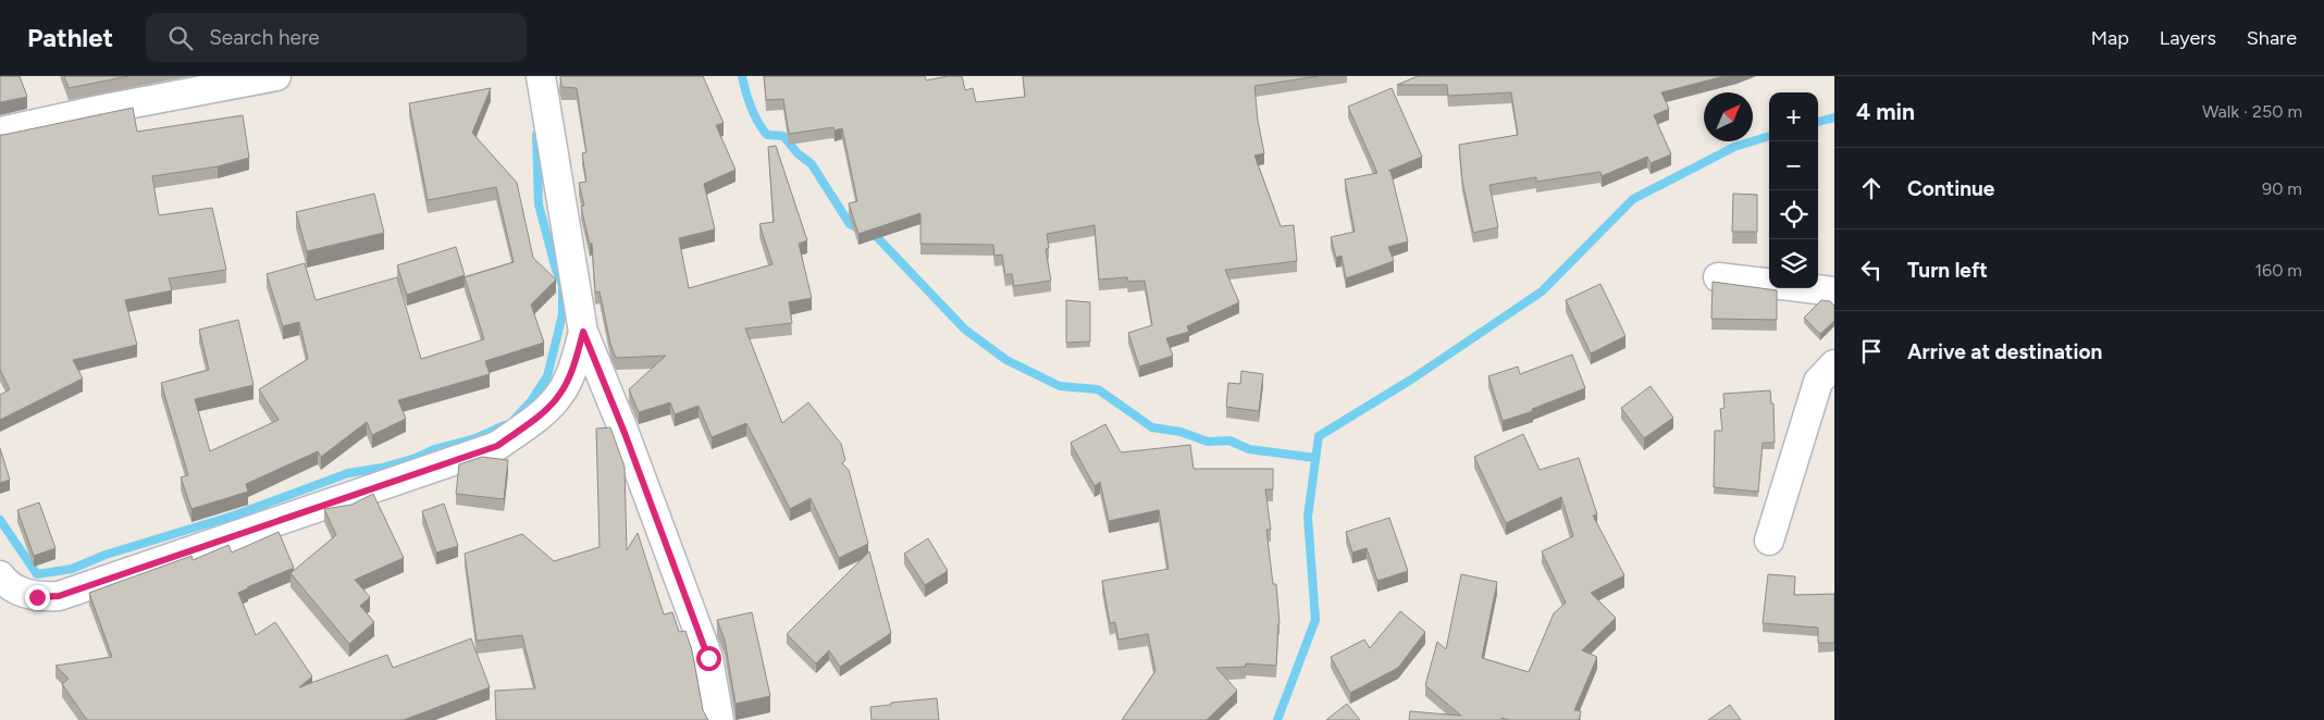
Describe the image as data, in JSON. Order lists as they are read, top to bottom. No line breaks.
{"north":"top right","page":{"header":"Pathlet","search":"Search here","nav":["Map","Layers","Share"],"heading":["4 min","Walk · 250 m"],"map_buttons":["+","−"],"list":[["Continue","90 m"],["Turn left","160 m"],"Arrive at destination"]}}
